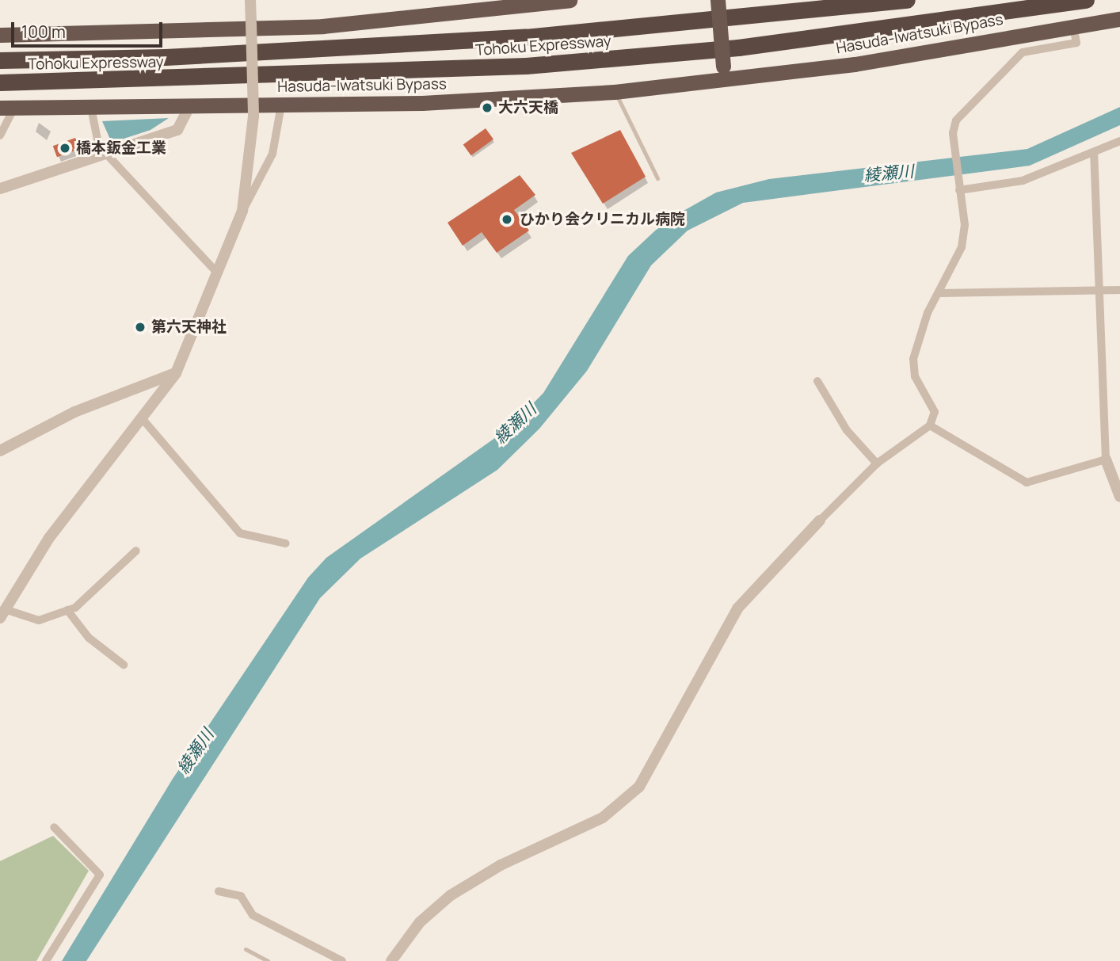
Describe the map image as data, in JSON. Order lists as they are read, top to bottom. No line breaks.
{"streets":{"highway":["Hasuda-Iwatsuki Bypass","Tohoku Expressway"]},"water":["綾瀬川"],"places":["大六天橋","橋本鈑金工業","ひかり会クリニカル病院","第六天神社"],"scale_bar":"100 m"}
